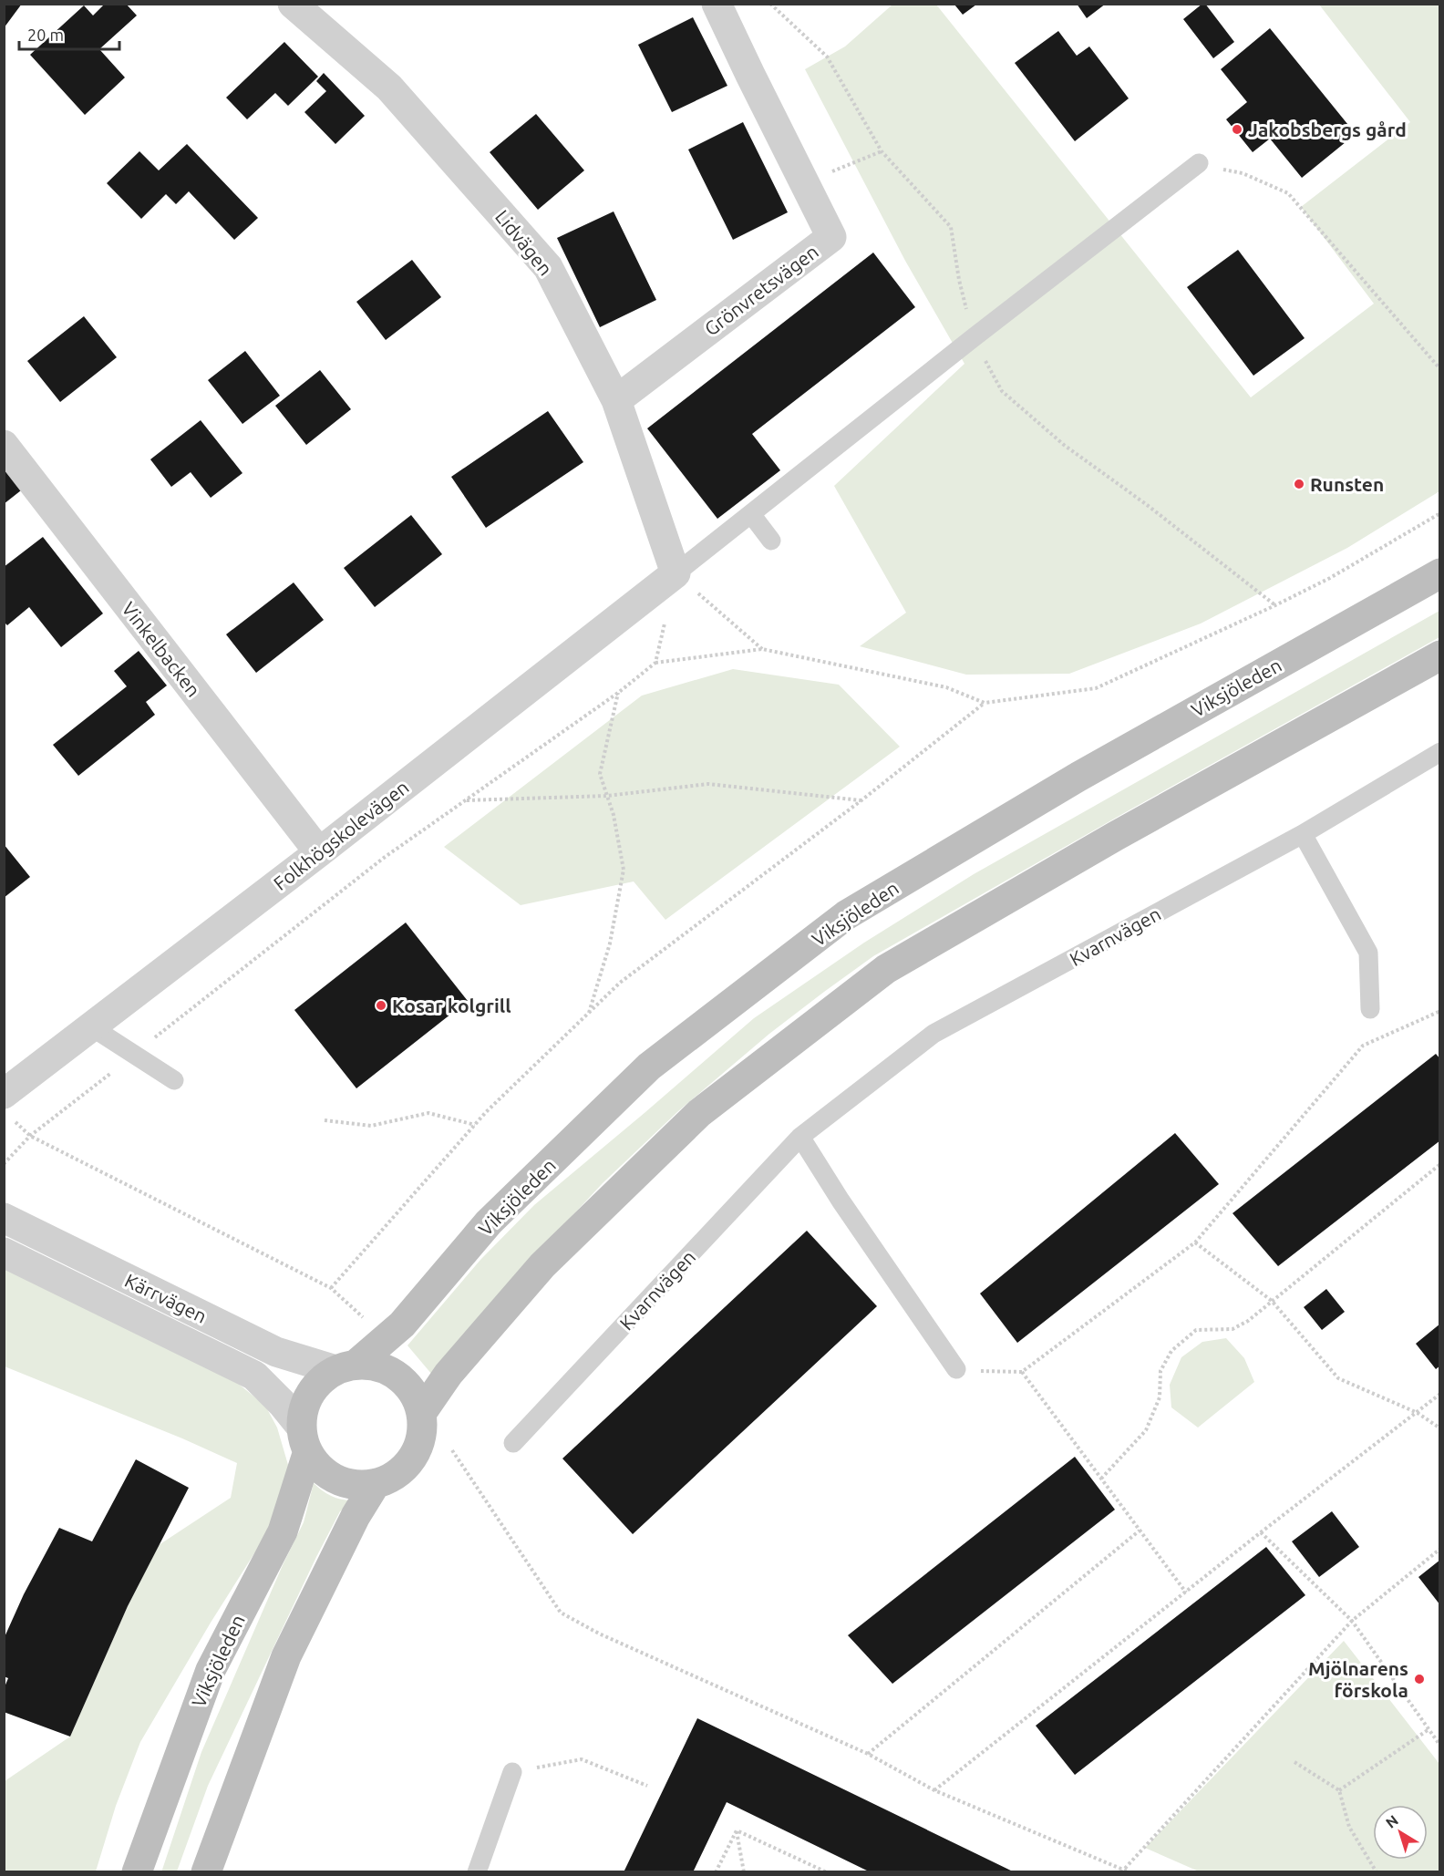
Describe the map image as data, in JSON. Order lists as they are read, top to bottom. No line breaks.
{"streets":{"main road":["Viksjöleden"],"street":["Lidvägen","Grönvretsvägen","Vinkelbacken","Folkhögskolevägen","Kärrvägen"],"lane":["Kvarnvägen"]},"crossings":[["Lidvägen","Grönvretsvägen"],["Lidvägen","Folkhögskolevägen"],["Vinkelbacken","Folkhögskolevägen"],["Viksjöleden","Kärrvägen"]],"places":["Jakobsbergs gård","Runsten","Kosar kolgrill","Mjölnarens förskola"],"scale_bar":"20 m","north":"top left"}
